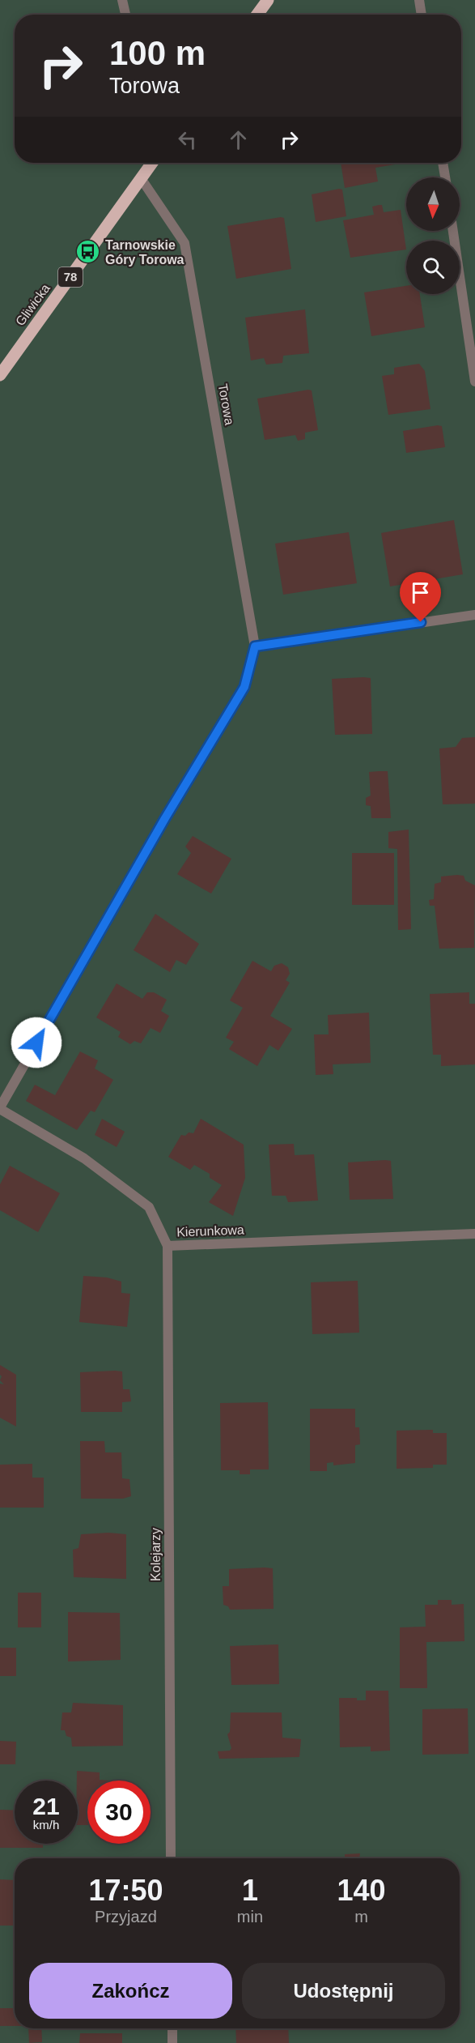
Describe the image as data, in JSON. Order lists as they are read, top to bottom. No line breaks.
{"streets":{"main road":["78","Gliwicka"],"street":["Torowa","Kierunkowa","Kolejarzy"]},"crossings":[["Gliwicka","Torowa"],["Torowa","Kierunkowa"],["Kierunkowa","Kolejarzy"]],"places":{"bus stop":["Tarnowskie Góry Torowa"]},"north":"bottom","page":{"turn":["100 m","Torowa"],"speed":"21 km/h","limit":"30","eta":["17:50","Przyjazd","1","min","140","m"],"buttons":["Zakończ","Udostępnij"]}}
